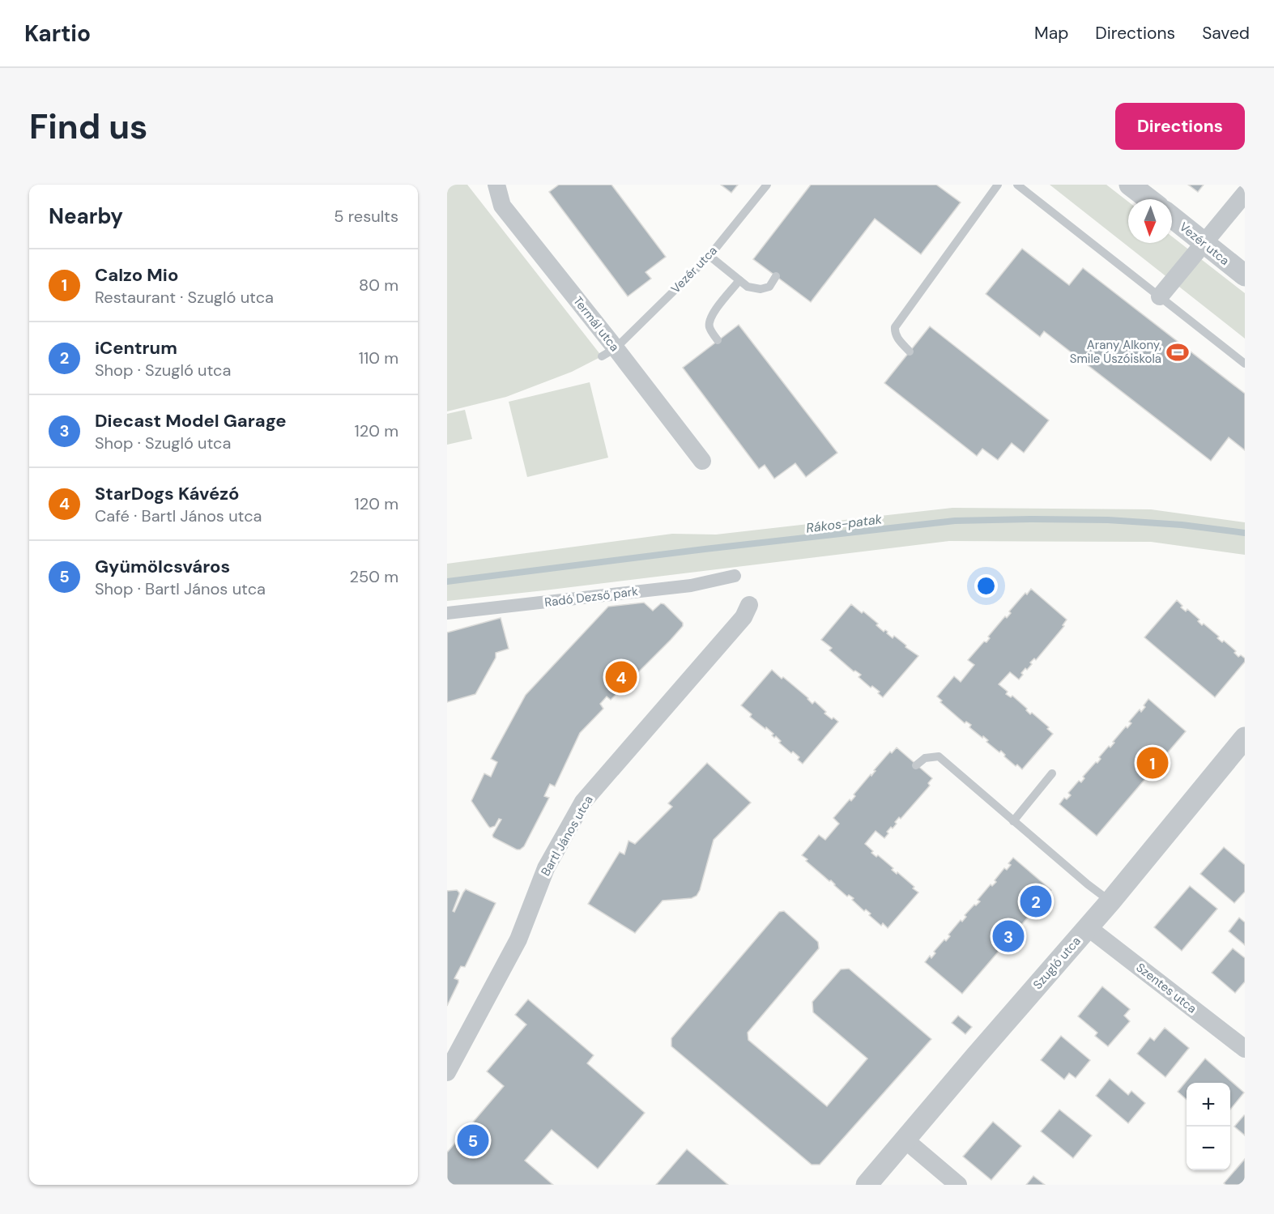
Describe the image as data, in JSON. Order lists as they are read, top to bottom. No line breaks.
{"streets":{"street":["Vezér utca","Termál utca","Radó Dezső park","Bartl János utca","Szugló utca","Szentes utca"]},"crossings":[["Vezér utca","Termál utca"],["Szugló utca","Szentes utca"]],"water":["Rákos-patak"],"places":{"sports":["Arany Alkony, Smile Úszóiskola"]},"north":"bottom","page":{"header":"Kartio","nav":["Map","Directions","Saved"],"buttons":"Directions","title":"Find us","heading":["Nearby","5 results"],"list":[{"mark":"1","name":"Calzo Mio","note":"Restaurant · Szugló utca","value":"80 m"},{"mark":"2","name":"iCentrum","note":"Shop · Szugló utca","value":"110 m"},{"mark":"3","name":"Diecast Model Garage","note":"Shop · Szugló utca","value":"120 m"},{"mark":"4","name":"StarDogs Kávézó","note":"Café · Bartl János utca","value":"120 m"},{"mark":"5","name":"Gyümölcsváros","note":"Shop · Bartl János utca","value":"250 m"}],"pins":["4","1","2","3","5"],"map_buttons":["+","−"]}}
